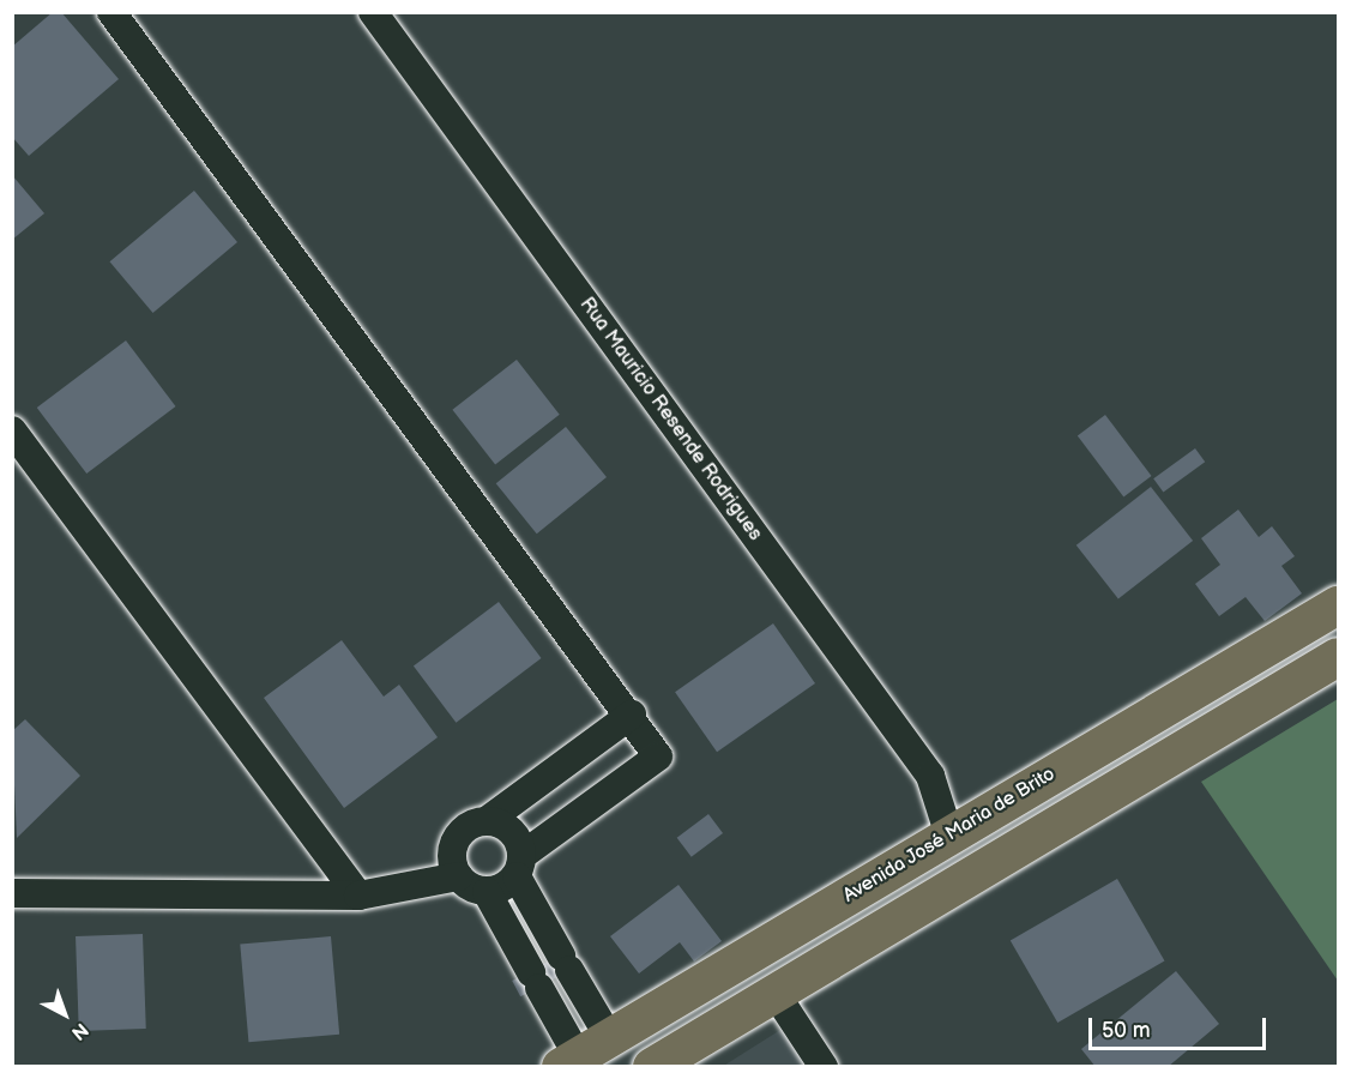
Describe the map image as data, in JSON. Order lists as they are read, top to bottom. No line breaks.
{"streets":{"main road":["Avenida José Maria de Brito"],"street":["Rua Mauricio Resende Rodrigues"]},"crossings":[["Rua Mauricio Resende Rodrigues","Avenida José Maria de Brito"]],"scale_bar":"50 m","north":"bottom right"}
